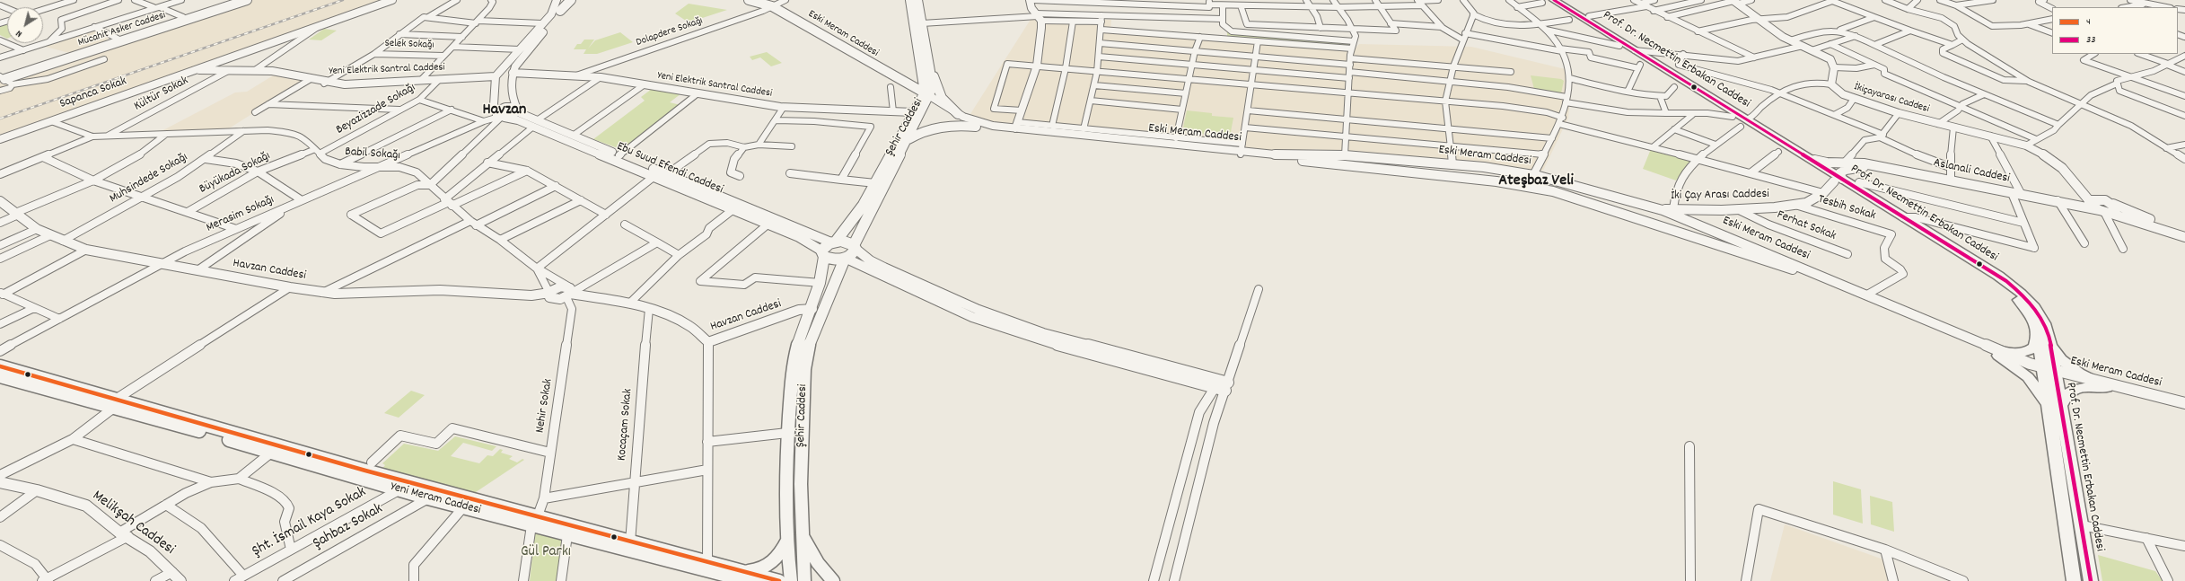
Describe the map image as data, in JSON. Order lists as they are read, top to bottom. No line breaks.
{"streets":{"main road":["Mücahit Asker Caddesi","Eski Meram Caddesi","Prof. Dr. Necmettin Erbakan Caddesi","Şehir Caddesi","Yeni Meram Caddesi"],"street":["Dolapdere Sokağı","Selek Sokağı","Yeni Elektrik Santral Caddesi","Sapanca Sokak","Kültür Sokak","İkiçayarası Caddesi","Beyazizzade Sokağı","Babil Sokağı","Ebu Suud Efendi Caddesi","Aslanali Caddesi","Büyükada Sokağı","Muhsindede Sokağı","İki Çay Arası Caddesi","Tesbih Sokak","Merasim Sokağı","Ferhat Sokak","Havzan Caddesi","Nehir Sokak","Kocaçam Sokak","Şht. İsmail Kaya Sokak","Melikşah Caddesi","Şahbaz Sokak"]},"crossings":[["Dolapdere Sokağı","Eski Meram Caddesi"],["Dolapdere Sokağı","Yeni Elektrik Santral Caddesi"],["Eski Meram Caddesi","Prof. Dr. Necmettin Erbakan Caddesi"],["Eski Meram Caddesi","Şehir Caddesi"],["Eski Meram Caddesi","İki Çay Arası Caddesi"],["Eski Meram Caddesi","Tesbih Sokak"],["Prof. Dr. Necmettin Erbakan Caddesi","Aslanali Caddesi"],["Prof. Dr. Necmettin Erbakan Caddesi","İki Çay Arası Caddesi"],["Yeni Elektrik Santral Caddesi","Sapanca Sokak"],["Yeni Elektrik Santral Caddesi","Kültür Sokak"],["Yeni Elektrik Santral Caddesi","Beyazizzade Sokağı"],["Yeni Elektrik Santral Caddesi","Şehir Caddesi"],["Sapanca Sokak","Babil Sokağı"],["Kültür Sokak","Babil Sokağı"],["Beyazizzade Sokağı","Babil Sokağı"],["Beyazizzade Sokağı","Büyükada Sokağı"],["Şehir Caddesi","Ebu Suud Efendi Caddesi"],["Şehir Caddesi","Havzan Caddesi"],["Babil Sokağı","Büyükada Sokağı"],["Babil Sokağı","Muhsindede Sokağı"],["Babil Sokağı","Merasim Sokağı"],["Babil Sokağı","Havzan Caddesi"],["Ebu Suud Efendi Caddesi","Merasim Sokağı"],["Aslanali Caddesi","İki Çay Arası Caddesi"],["Muhsindede Sokağı","Havzan Caddesi"],["İki Çay Arası Caddesi","Tesbih Sokak"],["İki Çay Arası Caddesi","Ferhat Sokak"],["Merasim Sokağı","Havzan Caddesi"],["Havzan Caddesi","Nehir Sokak"],["Havzan Caddesi","Kocaçam Sokak"],["Nehir Sokak","Yeni Meram Caddesi"],["Kocaçam Sokak","Yeni Meram Caddesi"],["Yeni Meram Caddesi","Şht. İsmail Kaya Sokak"],["Yeni Meram Caddesi","Şahbaz Sokak"]],"districts":["Havzan","Ateşbaz Veli"],"parks":["Gül Parkı"],"lines":["transit line 33","transit line 4"],"legend":["4","33"],"north":"bottom left"}
